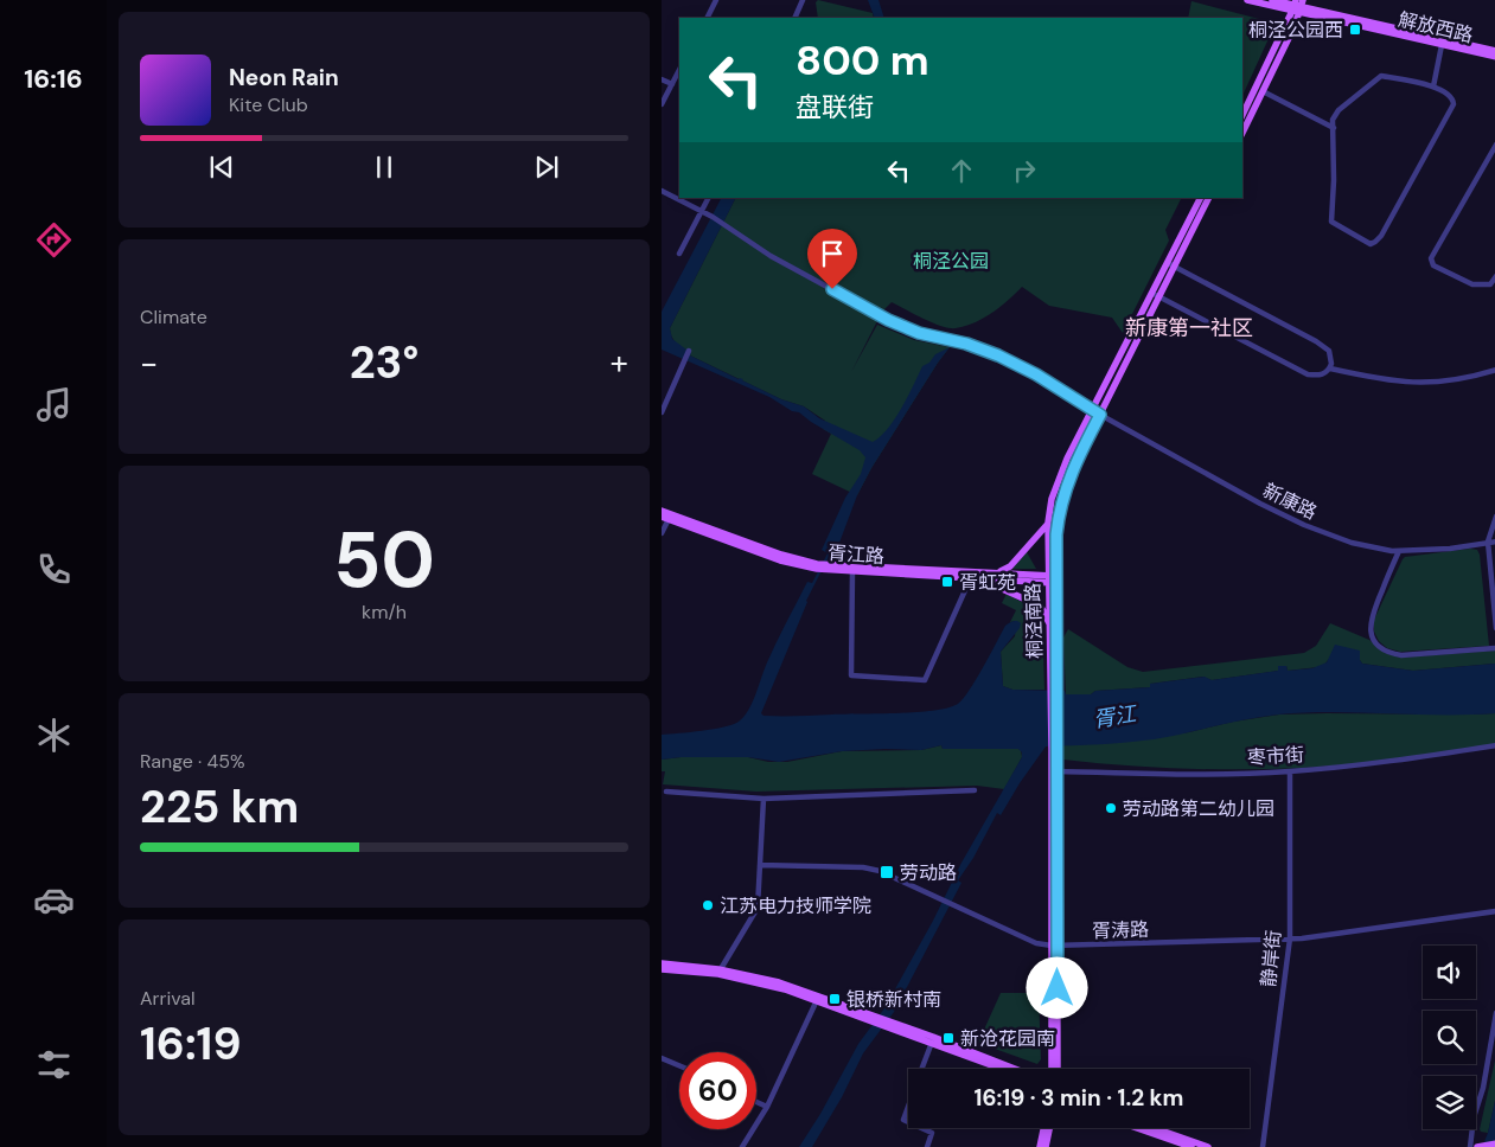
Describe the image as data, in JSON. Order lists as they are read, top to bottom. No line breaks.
{"streets":{"main road":["解放西路","胥江路","桐泾南路"],"street":["新康路","枣市街","胥涛路","静岸街"]},"crossings":[["新康路","桐泾南路"],["胥江路","桐泾南路"],["桐泾南路","枣市街"],["桐泾南路","胥涛路"],["枣市街","静岸街"],["胥涛路","静岸街"]],"districts":["新康第一社区"],"water":["胥江"],"parks":["桐泾公园"],"places":{"transit":["桐泾公园西","胥虹苑","劳动路","银桥新村南","新沧花园南"],"other":["劳动路第二幼儿园","江苏电力技师学院"]},"page":{"tabs":"16:16","turn":["800 m","盘联街"],"song":["Neon Rain","Kite Club"],"tile":["Climate",["50","km/h"],["Range · 45%","225 km"],["Arrival","16:19"]],"heat":["−","23°","+"],"limit":"60","trip":"16:19 · 3 min · 1.2 km"}}
